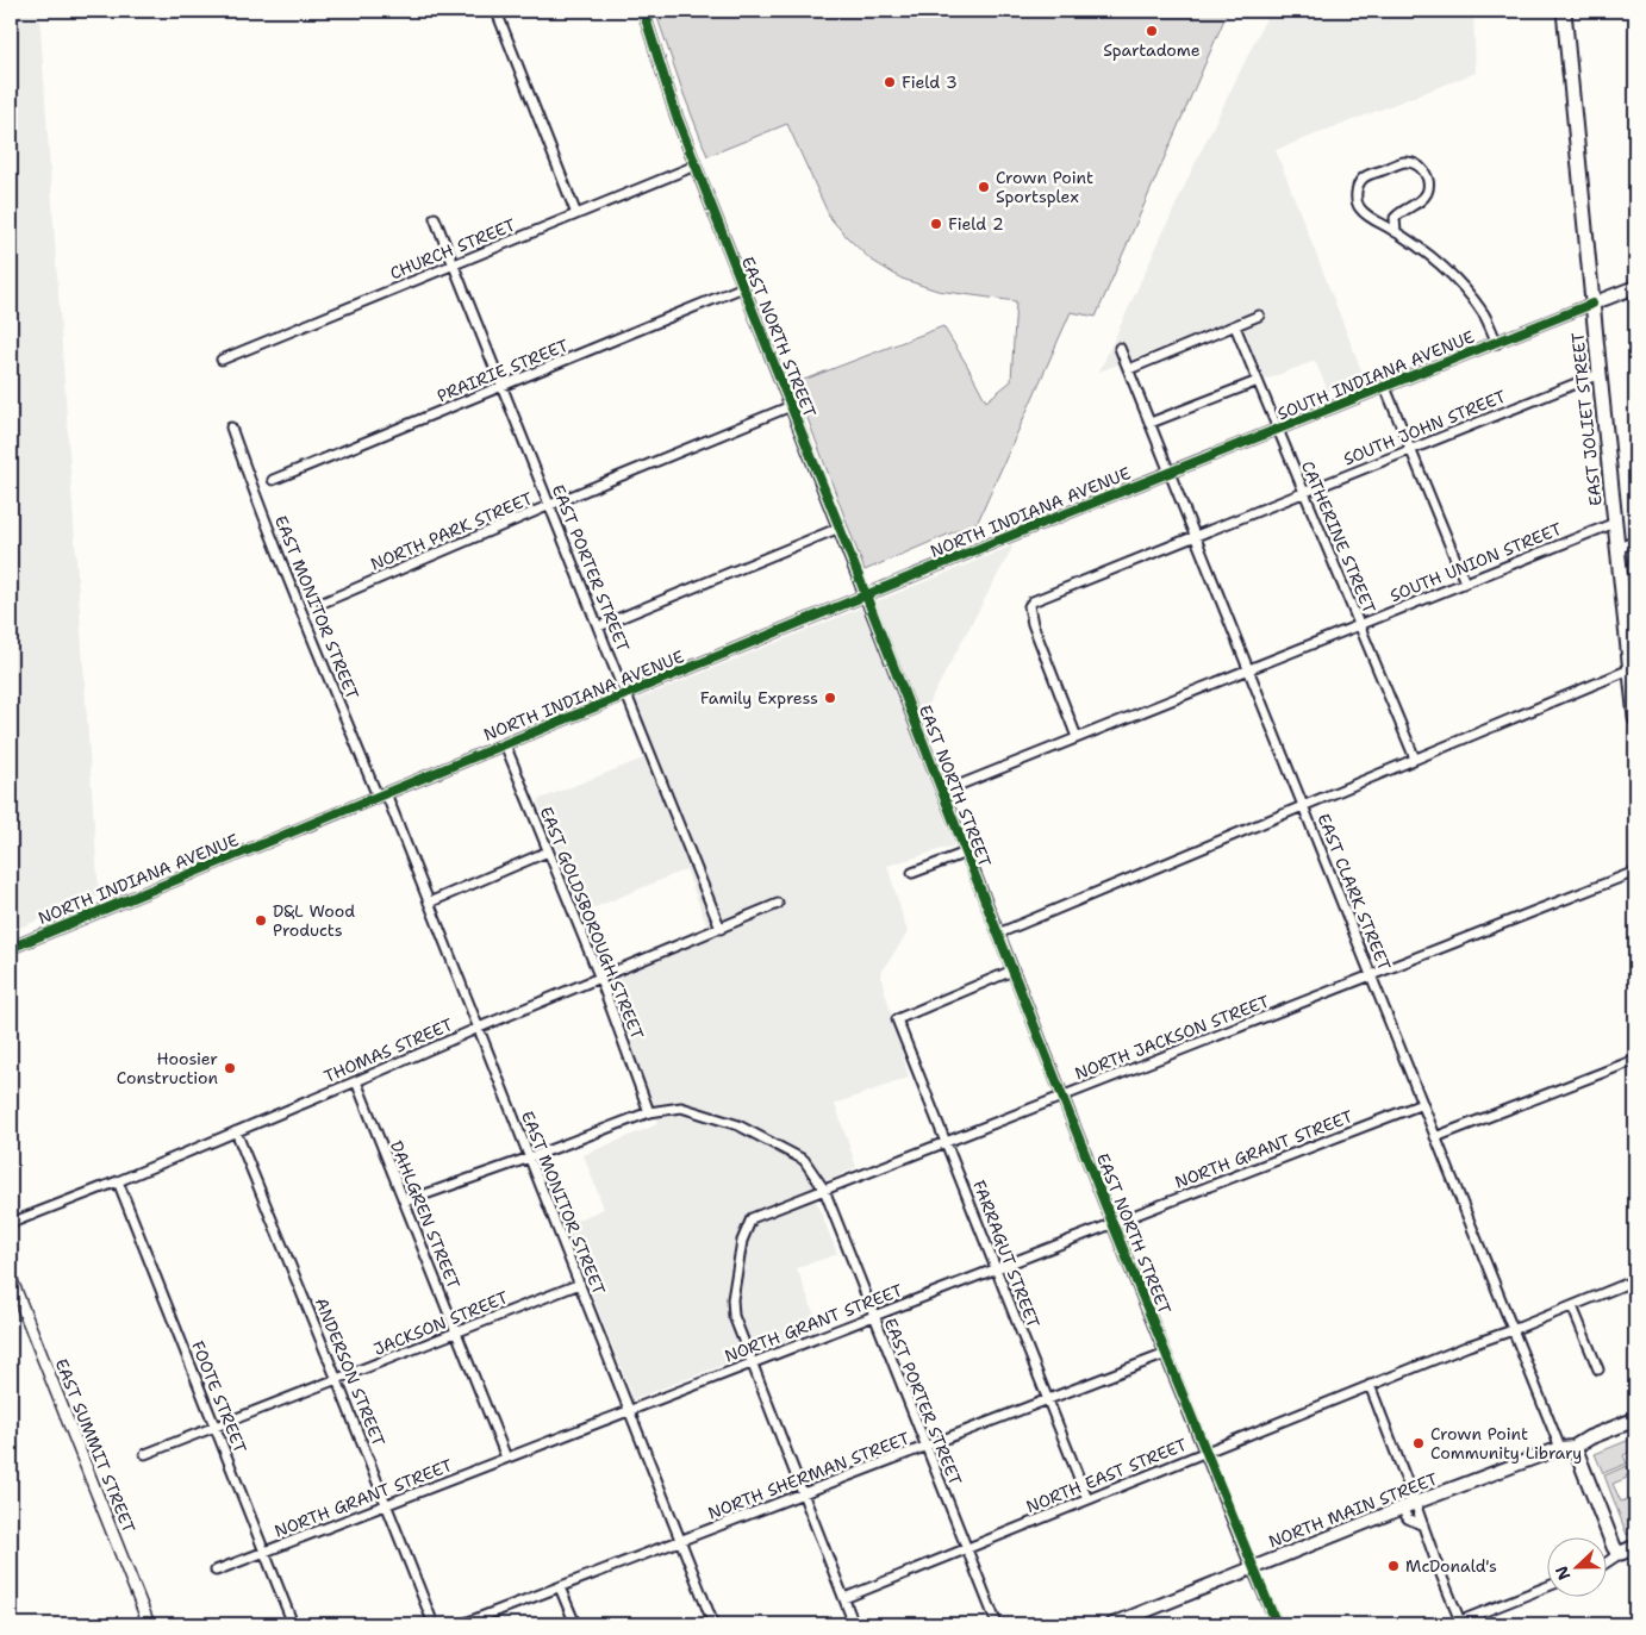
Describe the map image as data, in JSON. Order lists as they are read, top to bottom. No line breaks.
{"streets":{"main road":["SOUTH INDIANA AVENUE","EAST JOLIET STREET","NORTH MAIN STREET"],"street":["CHURCH STREET","EAST NORTH STREET","PRAIRIE STREET","SOUTH JOHN STREET","NORTH INDIANA AVENUE","NORTH PARK STREET","CATHERINE STREET","SOUTH UNION STREET","EAST PORTER STREET","EAST MONITOR STREET","EAST CLARK STREET","EAST GOLDSBOROUGH STREET","NORTH JACKSON STREET","THOMAS STREET","NORTH GRANT STREET","DAHLGREN STREET","FARRAGUT STREET","JACKSON STREET","ANDERSON STREET","FOOTE STREET","EAST SUMMIT STREET","NORTH SHERMAN STREET","NORTH EAST STREET"]},"crossings":[["CHURCH STREET","EAST NORTH STREET"],["CHURCH STREET","EAST PORTER STREET"],["EAST NORTH STREET","PRAIRIE STREET"],["EAST NORTH STREET","NORTH INDIANA AVENUE"],["EAST NORTH STREET","NORTH PARK STREET"],["EAST NORTH STREET","SOUTH UNION STREET"],["EAST NORTH STREET","NORTH JACKSON STREET"],["EAST NORTH STREET","NORTH GRANT STREET"],["EAST NORTH STREET","FARRAGUT STREET"],["EAST NORTH STREET","NORTH SHERMAN STREET"],["EAST NORTH STREET","NORTH EAST STREET"],["EAST NORTH STREET","NORTH MAIN STREET"],["PRAIRIE STREET","EAST PORTER STREET"],["SOUTH INDIANA AVENUE","EAST JOLIET STREET"],["SOUTH INDIANA AVENUE","NORTH INDIANA AVENUE"],["SOUTH INDIANA AVENUE","CATHERINE STREET"],["SOUTH INDIANA AVENUE","EAST CLARK STREET"],["EAST JOLIET STREET","SOUTH JOHN STREET"],["EAST JOLIET STREET","SOUTH UNION STREET"],["SOUTH JOHN STREET","CATHERINE STREET"],["SOUTH JOHN STREET","SOUTH UNION STREET"],["SOUTH JOHN STREET","EAST CLARK STREET"],["NORTH INDIANA AVENUE","EAST PORTER STREET"],["NORTH INDIANA AVENUE","EAST MONITOR STREET"],["NORTH INDIANA AVENUE","EAST CLARK STREET"],["NORTH INDIANA AVENUE","EAST GOLDSBOROUGH STREET"],["NORTH PARK STREET","EAST PORTER STREET"],["CATHERINE STREET","SOUTH UNION STREET"],["SOUTH UNION STREET","EAST CLARK STREET"],["EAST PORTER STREET","EAST GOLDSBOROUGH STREET"],["EAST PORTER STREET","NORTH JACKSON STREET"],["EAST PORTER STREET","THOMAS STREET"],["EAST PORTER STREET","NORTH GRANT STREET"],["EAST PORTER STREET","NORTH SHERMAN STREET"],["EAST PORTER STREET","NORTH EAST STREET"],["EAST MONITOR STREET","THOMAS STREET"],["EAST MONITOR STREET","NORTH GRANT STREET"],["EAST MONITOR STREET","JACKSON STREET"],["EAST MONITOR STREET","NORTH SHERMAN STREET"],["EAST CLARK STREET","NORTH JACKSON STREET"],["EAST CLARK STREET","NORTH GRANT STREET"],["EAST CLARK STREET","NORTH EAST STREET"],["EAST CLARK STREET","NORTH MAIN STREET"],["EAST GOLDSBOROUGH STREET","THOMAS STREET"],["NORTH JACKSON STREET","NORTH GRANT STREET"],["NORTH JACKSON STREET","FARRAGUT STREET"],["THOMAS STREET","DAHLGREN STREET"],["THOMAS STREET","ANDERSON STREET"],["THOMAS STREET","FOOTE STREET"],["NORTH GRANT STREET","DAHLGREN STREET"],["NORTH GRANT STREET","FARRAGUT STREET"],["NORTH GRANT STREET","ANDERSON STREET"],["NORTH GRANT STREET","FOOTE STREET"],["DAHLGREN STREET","JACKSON STREET"],["FARRAGUT STREET","NORTH SHERMAN STREET"],["FARRAGUT STREET","NORTH EAST STREET"],["JACKSON STREET","ANDERSON STREET"],["JACKSON STREET","FOOTE STREET"]],"places":["Spartadome","Field 3","Crown Point Sportsplex","Field 2","Family Express","D&L Wood Products","Hoosier Construction","Crown Point Community Library","McDonald's"],"north":"left"}
